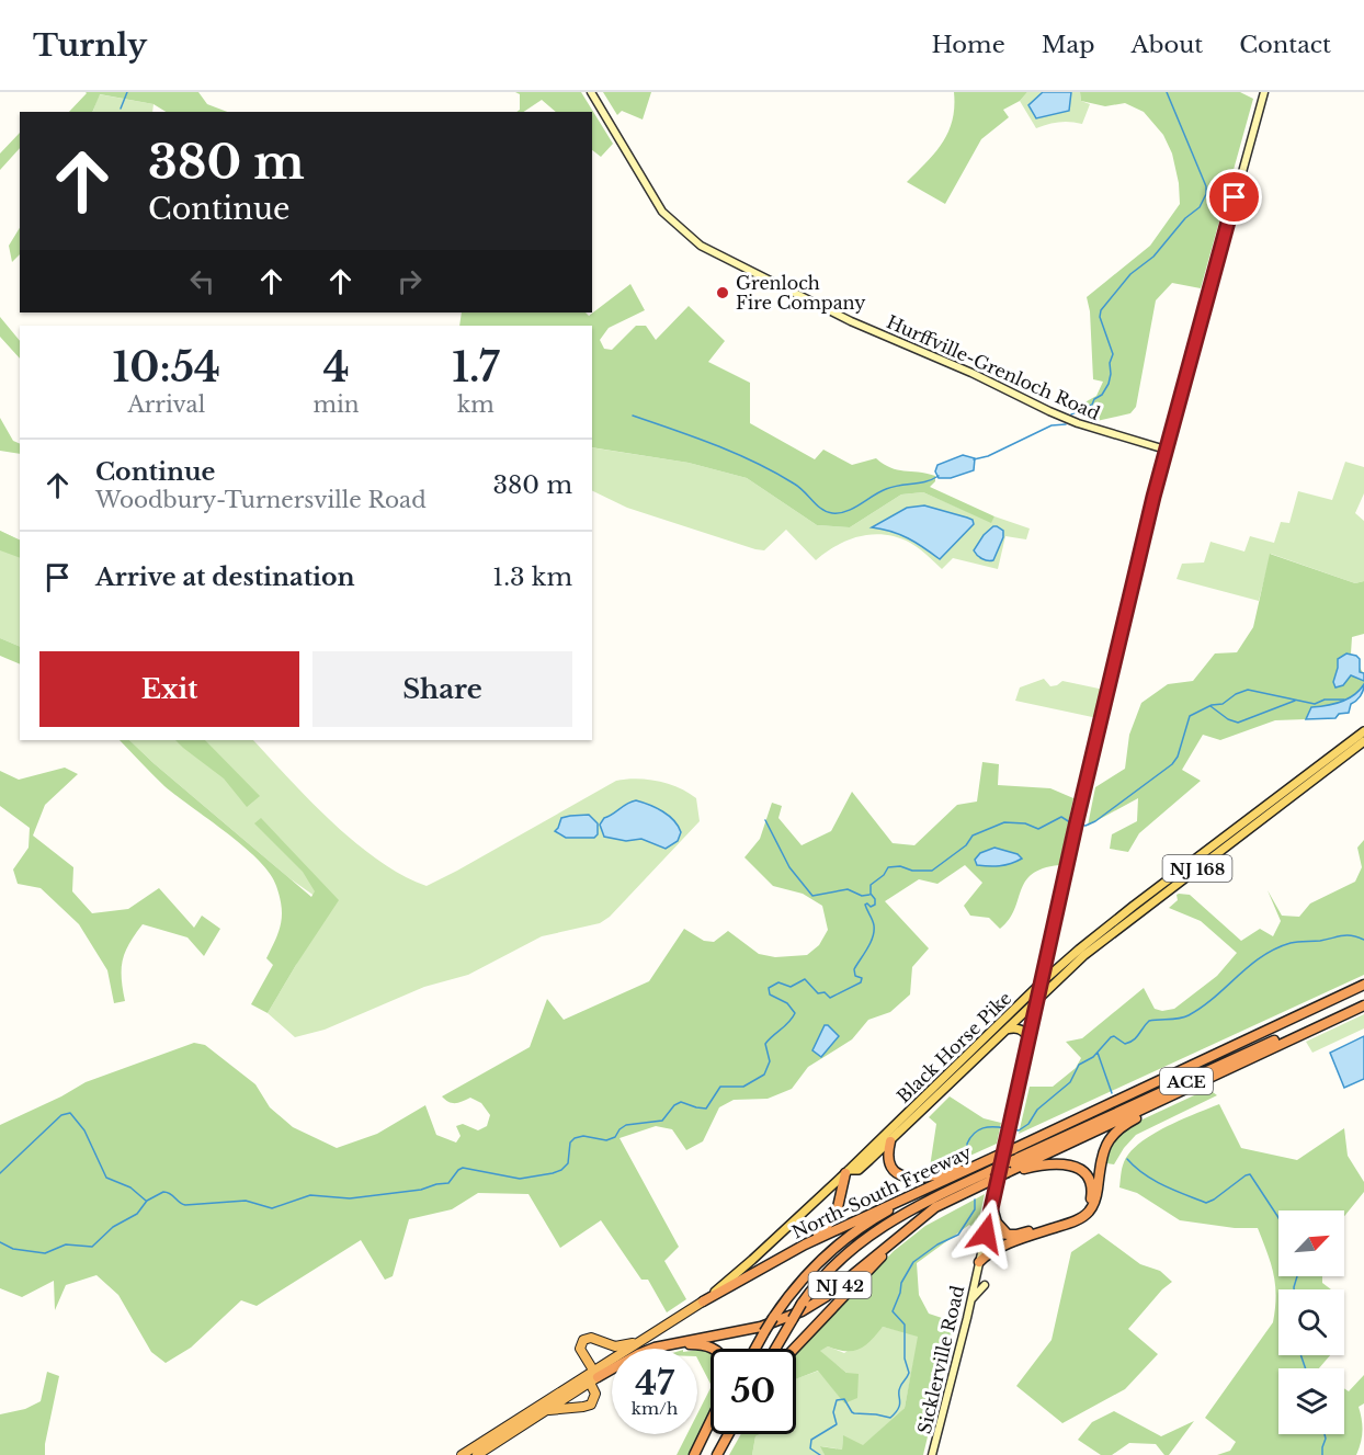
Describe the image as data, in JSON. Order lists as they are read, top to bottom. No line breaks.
{"streets":{"highway":["Black Horse Pike","ACE","North-South Freeway","NJ 42"],"main road":["Hurffville-Grenloch Road","NJ 168","Sicklerville Road"]},"crossings":[["Hurffville-Grenloch Road","Sicklerville Road"],["Black Horse Pike","North-South Freeway"],["Black Horse Pike","Sicklerville Road"],["ACE","North-South Freeway"]],"places":["Grenloch Fire Company"],"north":"top right","page":{"header":"Turnly","nav":["Home","Map","About","Contact"],"turn":["380 m","Continue"],"eta":["10:54","Arrival","4","min","1.7","km"],"list":[{"name":"Continue","note":"Woodbury-Turnersville Road","value":"380 m"},{"name":"Arrive at destination","value":"1.3 km"}],"buttons":["Exit","Share"],"speed":"47 km/h","limit":"50"}}
